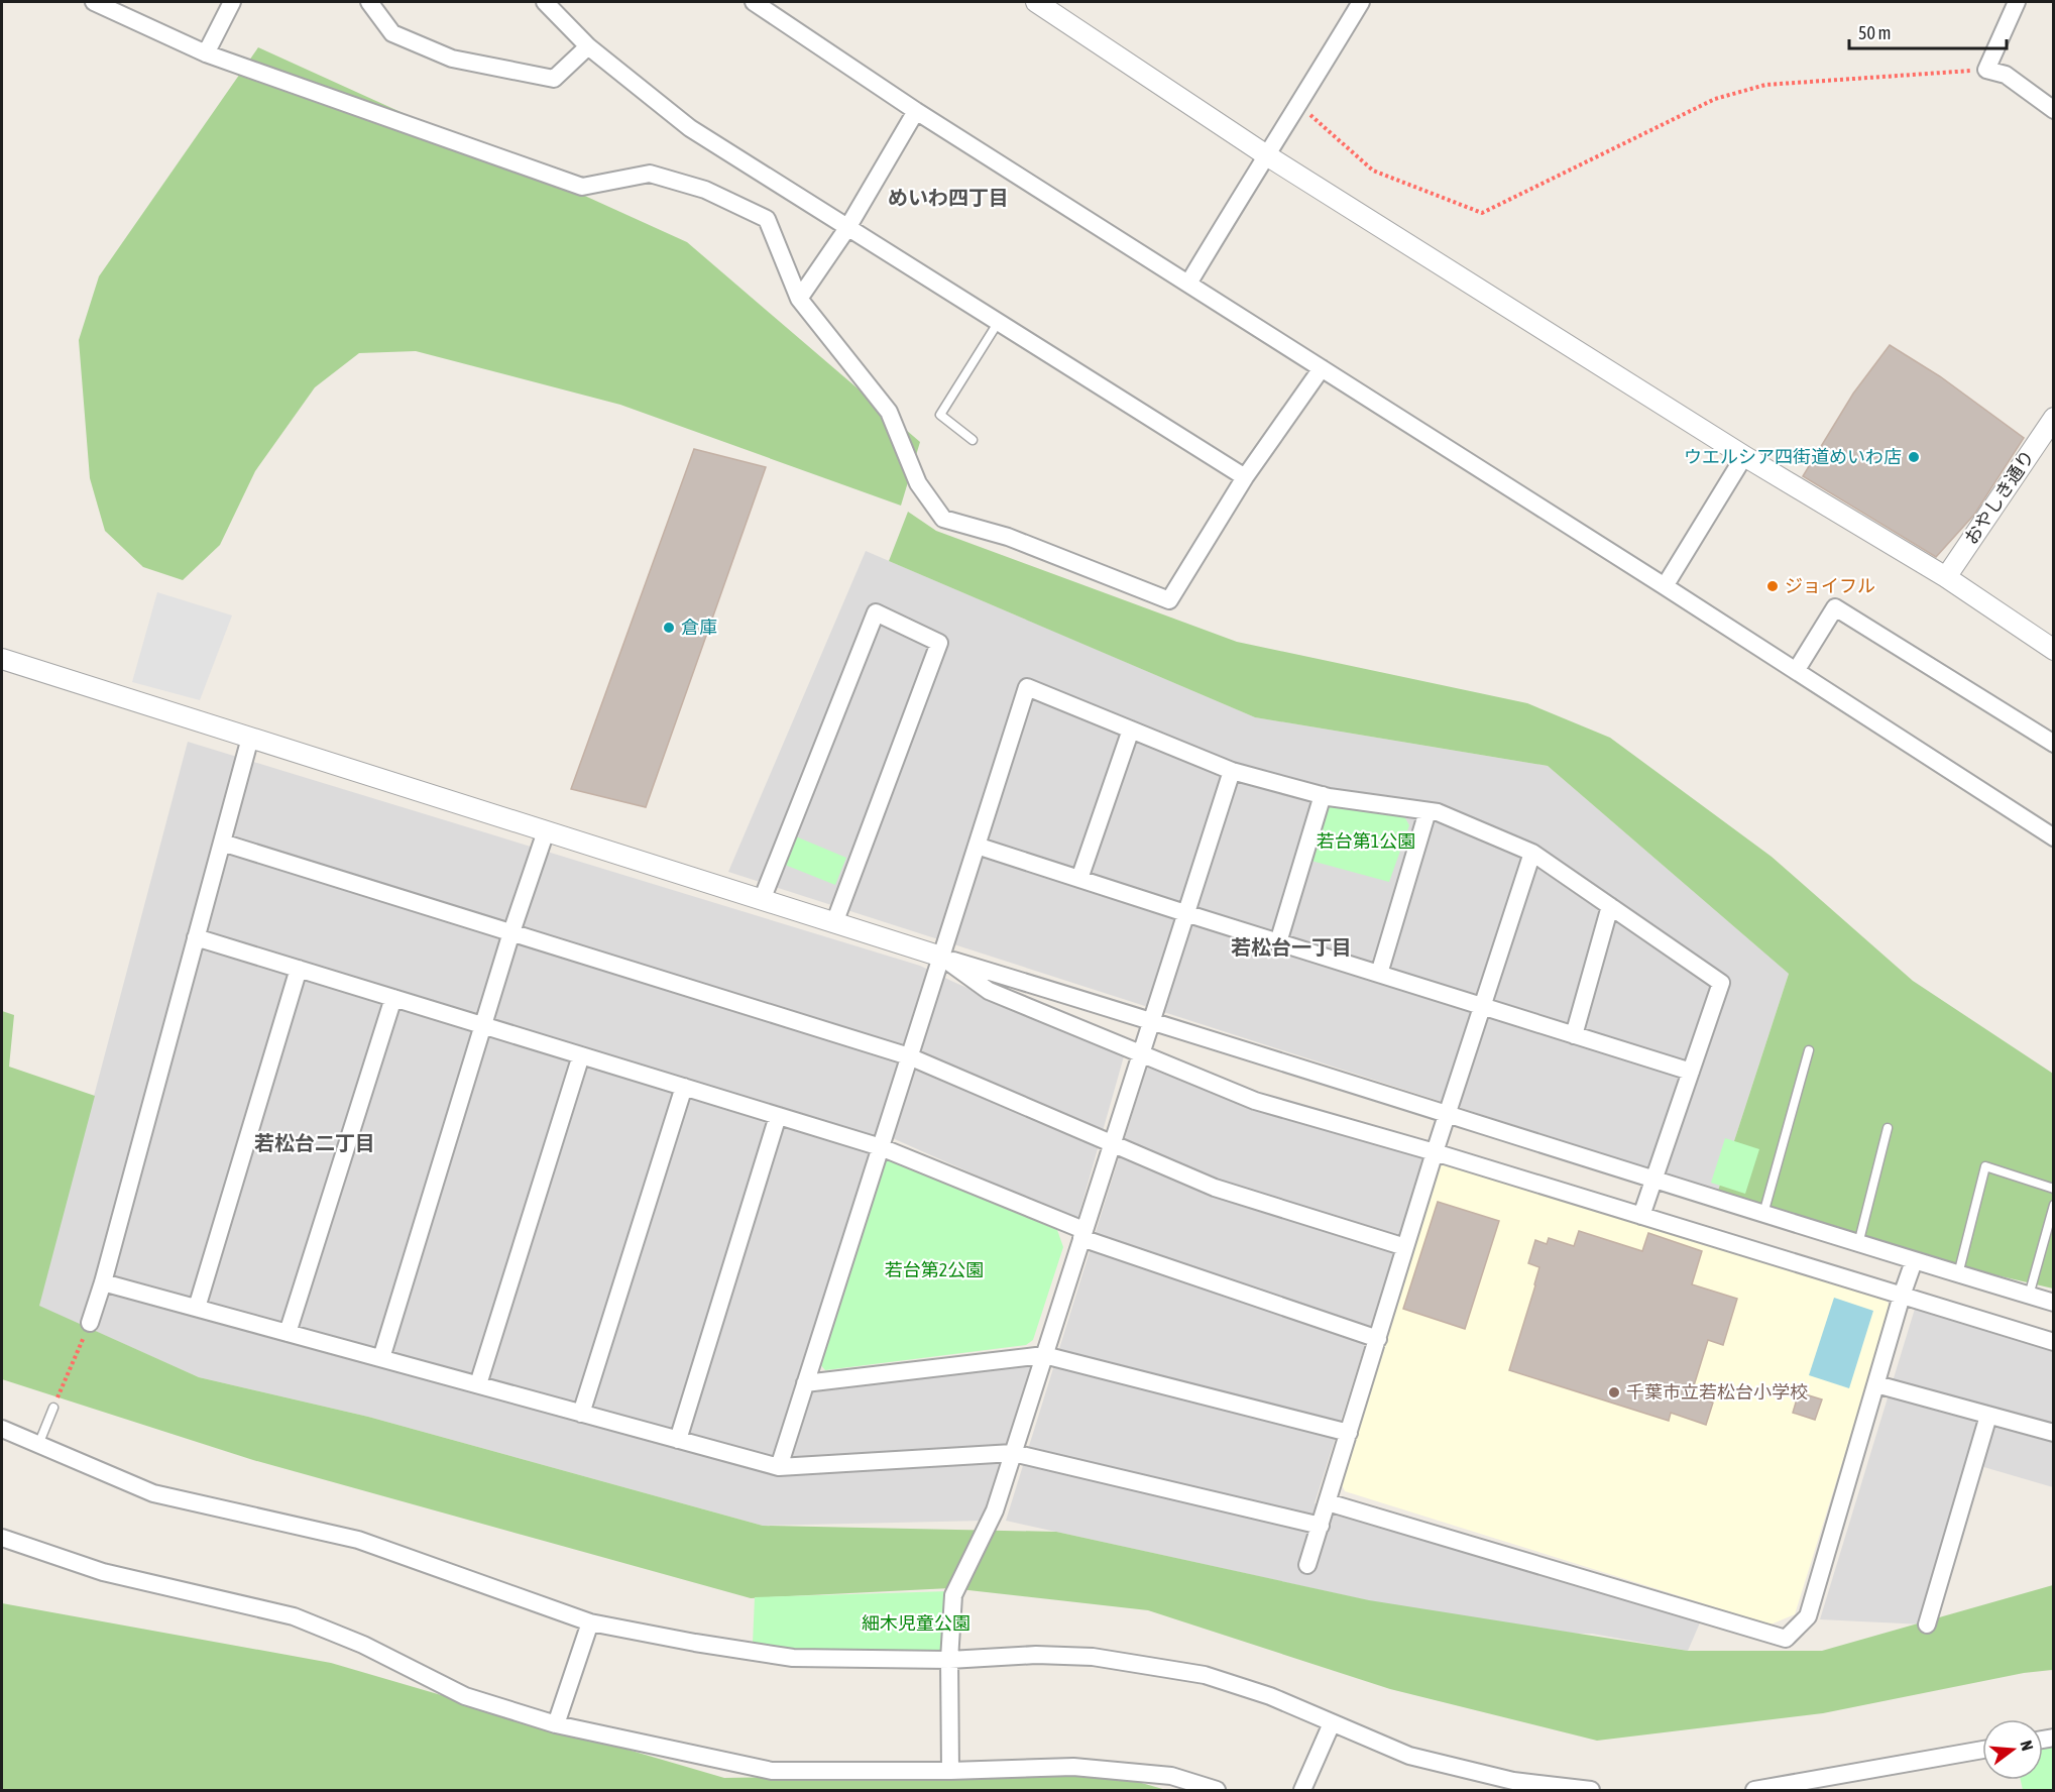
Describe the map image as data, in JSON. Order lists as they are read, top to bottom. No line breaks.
{"streets":{"street":["おやしき通り"]},"districts":["めいわ四丁目","若松台一丁目","若松台二丁目"],"parks":["若台第1公園","若台第2公園","細木児童公園"],"places":["ウエルシア四街道めいわ店","ジョイフル","倉庫","千葉市立若松台小学校"],"scale_bar":"50 m","north":"right"}
